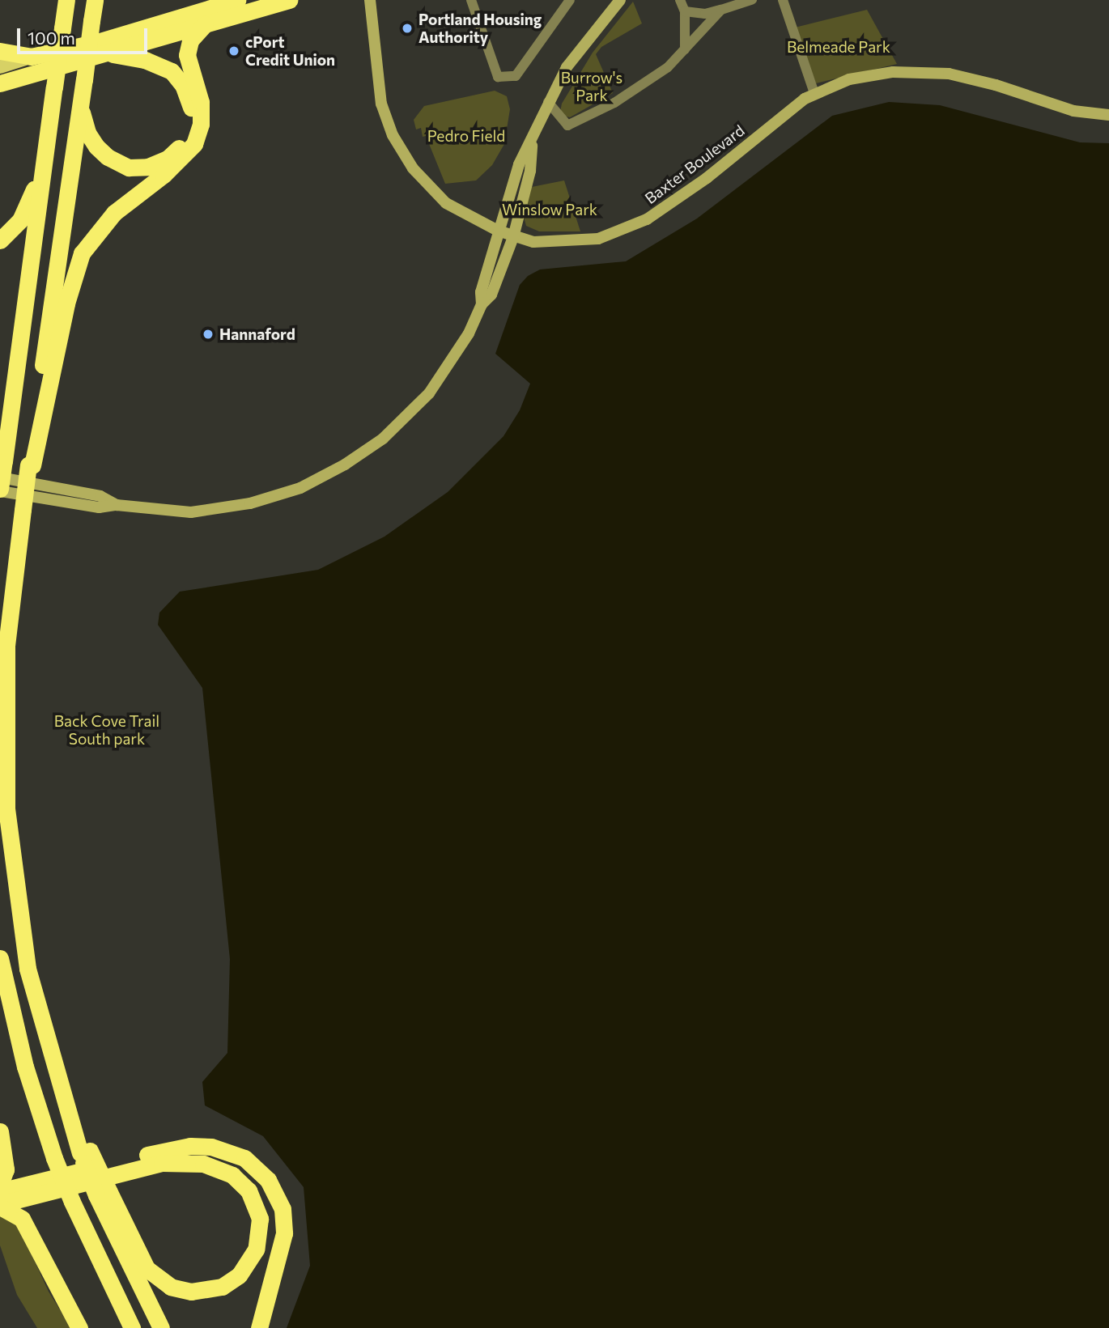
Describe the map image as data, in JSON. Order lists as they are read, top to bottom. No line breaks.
{"streets":{"main road":["Baxter Boulevard"]},"parks":["Belmeade Park","Burrow's Park","Pedro Field","Winslow Park","Back Cove Trail South park"],"places":["Portland Housing Authority","cPort Credit Union","Hannaford"],"scale_bar":"100 m"}
